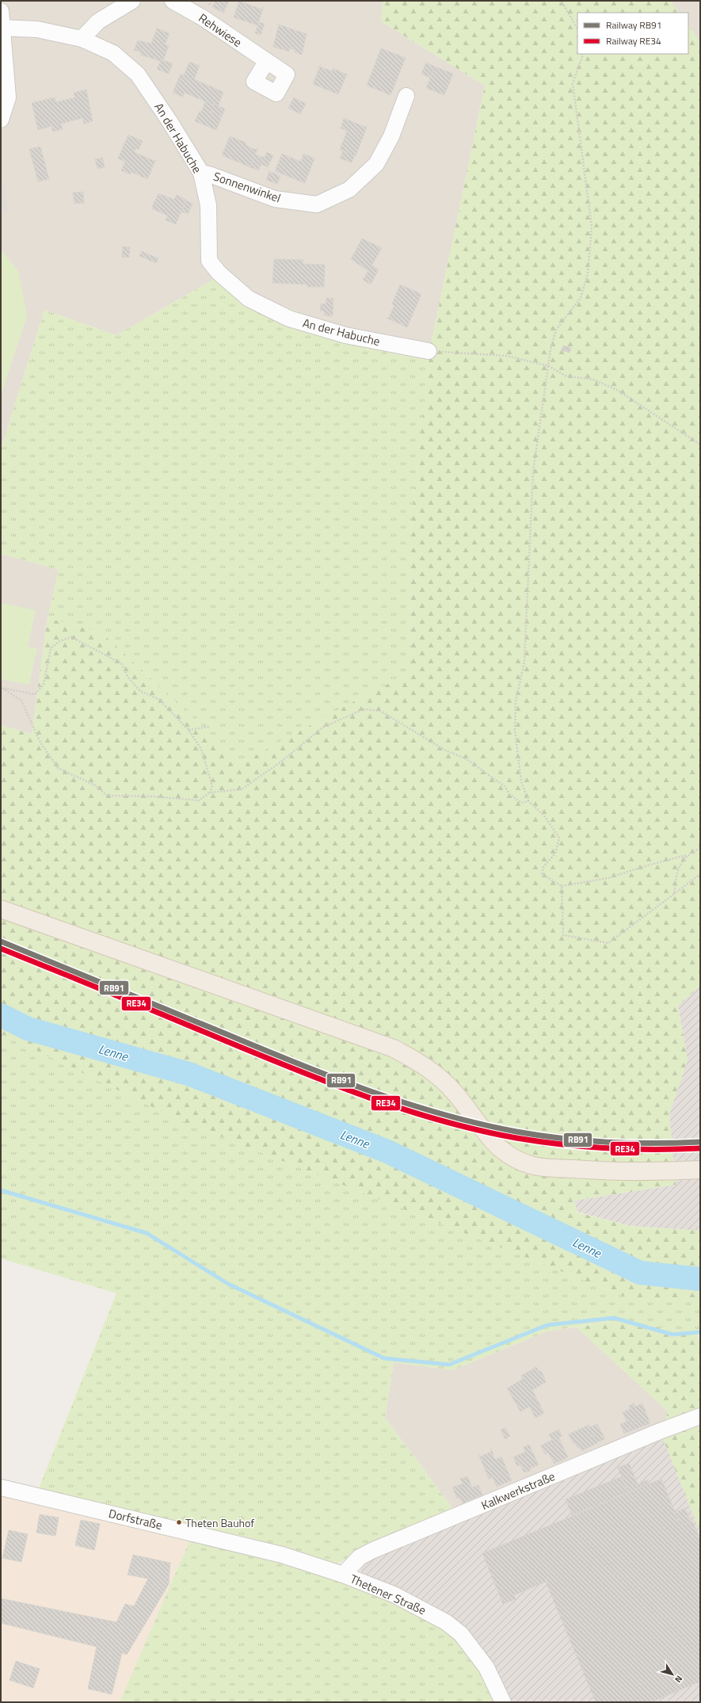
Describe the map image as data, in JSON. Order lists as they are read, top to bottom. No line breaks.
{"streets":{"street":["Rehwiese","An der Habuche","Sonnenwinkel","Kalkwerkstraße","Dorfstraße","Thetener Straße"]},"crossings":[["An der Habuche","Sonnenwinkel"],["Kalkwerkstraße","Dorfstraße"],["Kalkwerkstraße","Thetener Straße"],["Dorfstraße","Thetener Straße"]],"water":["Lenne"],"places":["Theten Bauhof"],"lines":["rail line RB91","rail line RE34"],"legend":["Railway RB91","Railway RE34"],"north":"bottom right"}
